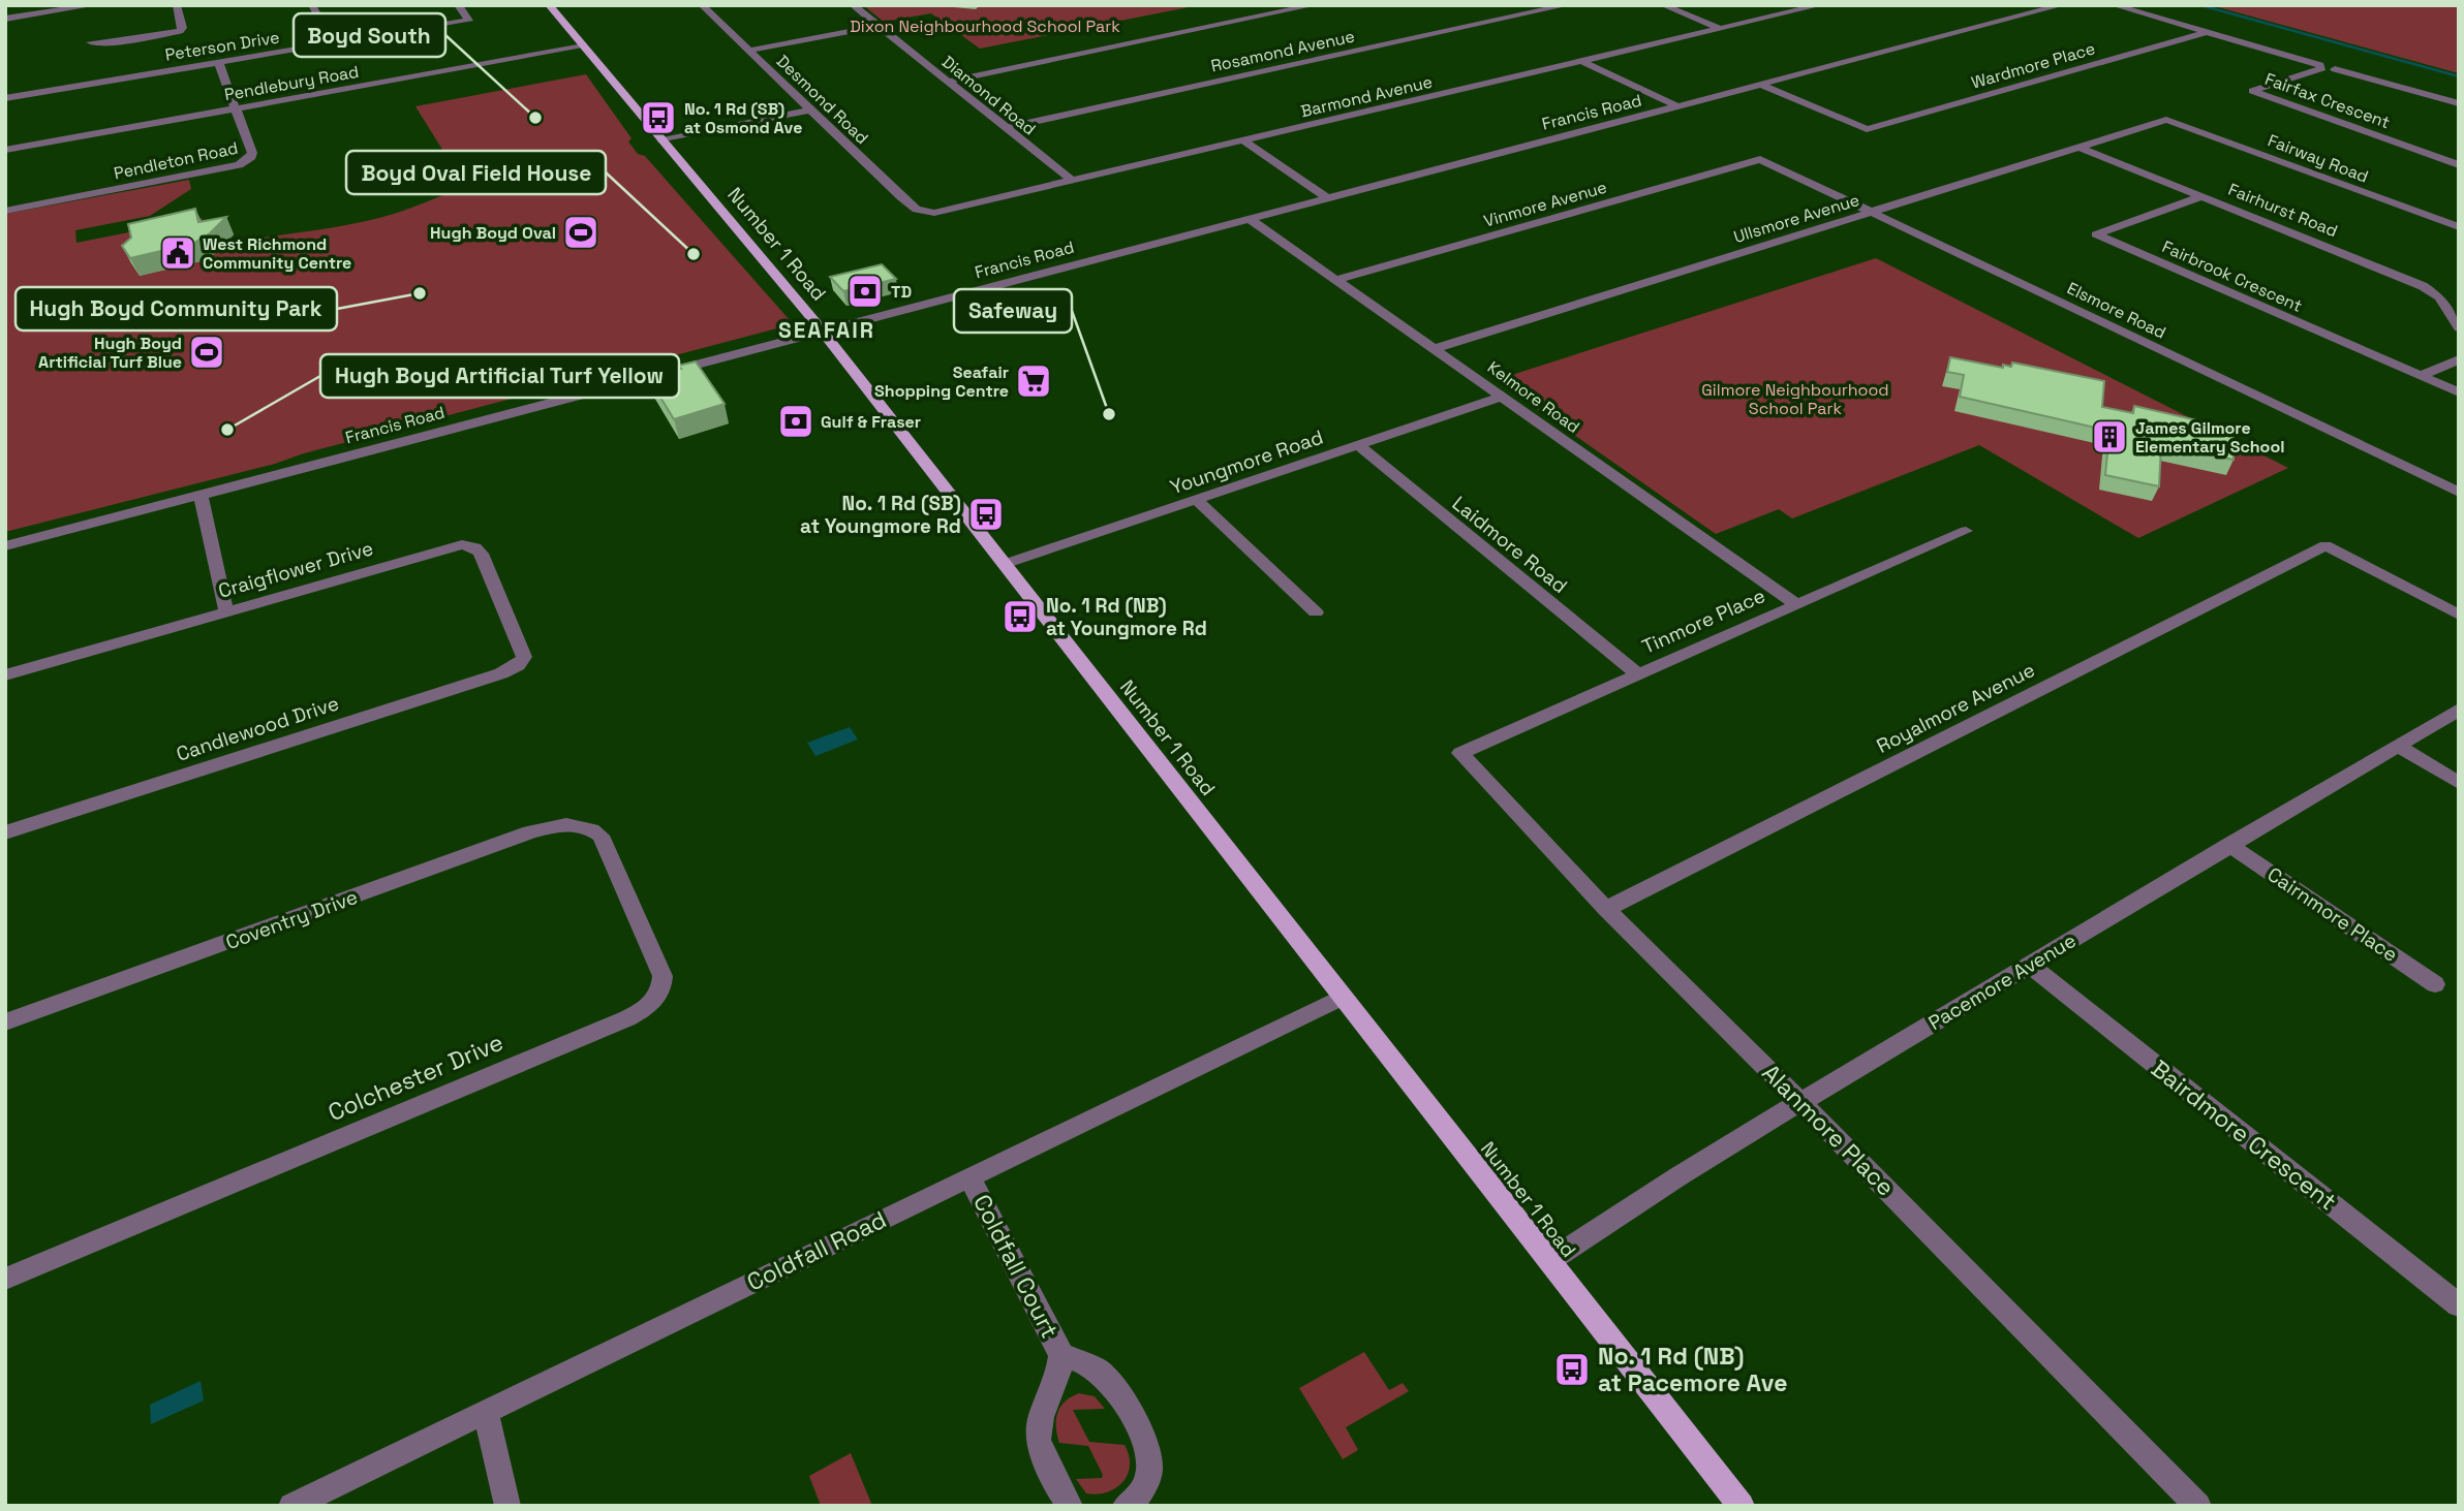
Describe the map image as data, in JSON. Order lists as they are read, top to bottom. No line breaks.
{"streets":{"main road":["Number 1 Road"],"street":["Peterson Drive","Rosamond Avenue","Wardmore Place","Pendlebury Road","Diamond Road","Barmond Avenue","Desmond Road","Fairfax Crescent","Francis Road","Fairway Road","Pendleton Road","Vinmore Avenue","Fairhurst Road","Ullsmore Avenue","Fairbrook Crescent","Elsmore Road","Kelmore Road","Youngmore Road","Laidmore Road","Craigflower Drive","Tinmore Place","Royalmore Avenue","Candlewood Drive","Cairnmore Place","Coventry Drive","Pacemore Avenue","Colchester Drive","Alanmore Place","Bairdmore Crescent","Coldfall Road","Coldfall Court"]},"crossings":[["Peterson Drive","Pendleton Road"],["Rosamond Avenue","Diamond Road"],["Wardmore Place","Francis Road"],["Pendlebury Road","Pendleton Road"],["Pendlebury Road","Number 1 Road"],["Diamond Road","Barmond Avenue"],["Barmond Avenue","Desmond Road"],["Francis Road","Number 1 Road"],["Francis Road","Kelmore Road"],["Fairway Road","Ullsmore Avenue"],["Vinmore Avenue","Elsmore Road"],["Vinmore Avenue","Kelmore Road"],["Fairhurst Road","Ullsmore Avenue"],["Fairhurst Road","Fairbrook Crescent"],["Ullsmore Avenue","Elsmore Road"],["Ullsmore Avenue","Kelmore Road"],["Number 1 Road","Youngmore Road"],["Number 1 Road","Pacemore Avenue"],["Number 1 Road","Coldfall Road"],["Kelmore Road","Youngmore Road"],["Kelmore Road","Tinmore Place"],["Youngmore Road","Laidmore Road"],["Laidmore Road","Tinmore Place"],["Craigflower Drive","Candlewood Drive"],["Tinmore Place","Alanmore Place"],["Royalmore Avenue","Alanmore Place"],["Cairnmore Place","Pacemore Avenue"],["Coventry Drive","Colchester Drive"],["Pacemore Avenue","Alanmore Place"],["Pacemore Avenue","Bairdmore Crescent"],["Coldfall Road","Coldfall Court"]],"districts":["SEAFAIR"],"parks":["Dixon Neighbourhood School Park","Gilmore Neighbourhood School Park"],"places":{"other":["Boyd South","Boyd Oval Field House","Hugh Boyd Community Park","Safeway","Hugh Boyd Artificial Turf Yellow"],"bus stop":["No. 1 Rd (SB) at Osmond Ave","No. 1 Rd (SB) at Youngmore Rd","No. 1 Rd (NB) at Youngmore Rd","No. 1 Rd (NB) at Pacemore Ave"],"sports":["Hugh Boyd Oval","Hugh Boyd Artificial Turf Blue"],"public building":["West Richmond Community Centre"],"bank":["TD","Gulf & Fraser"],"supermarket":["Seafair Shopping Centre"],"building":["James Gilmore Elementary School"]}}
